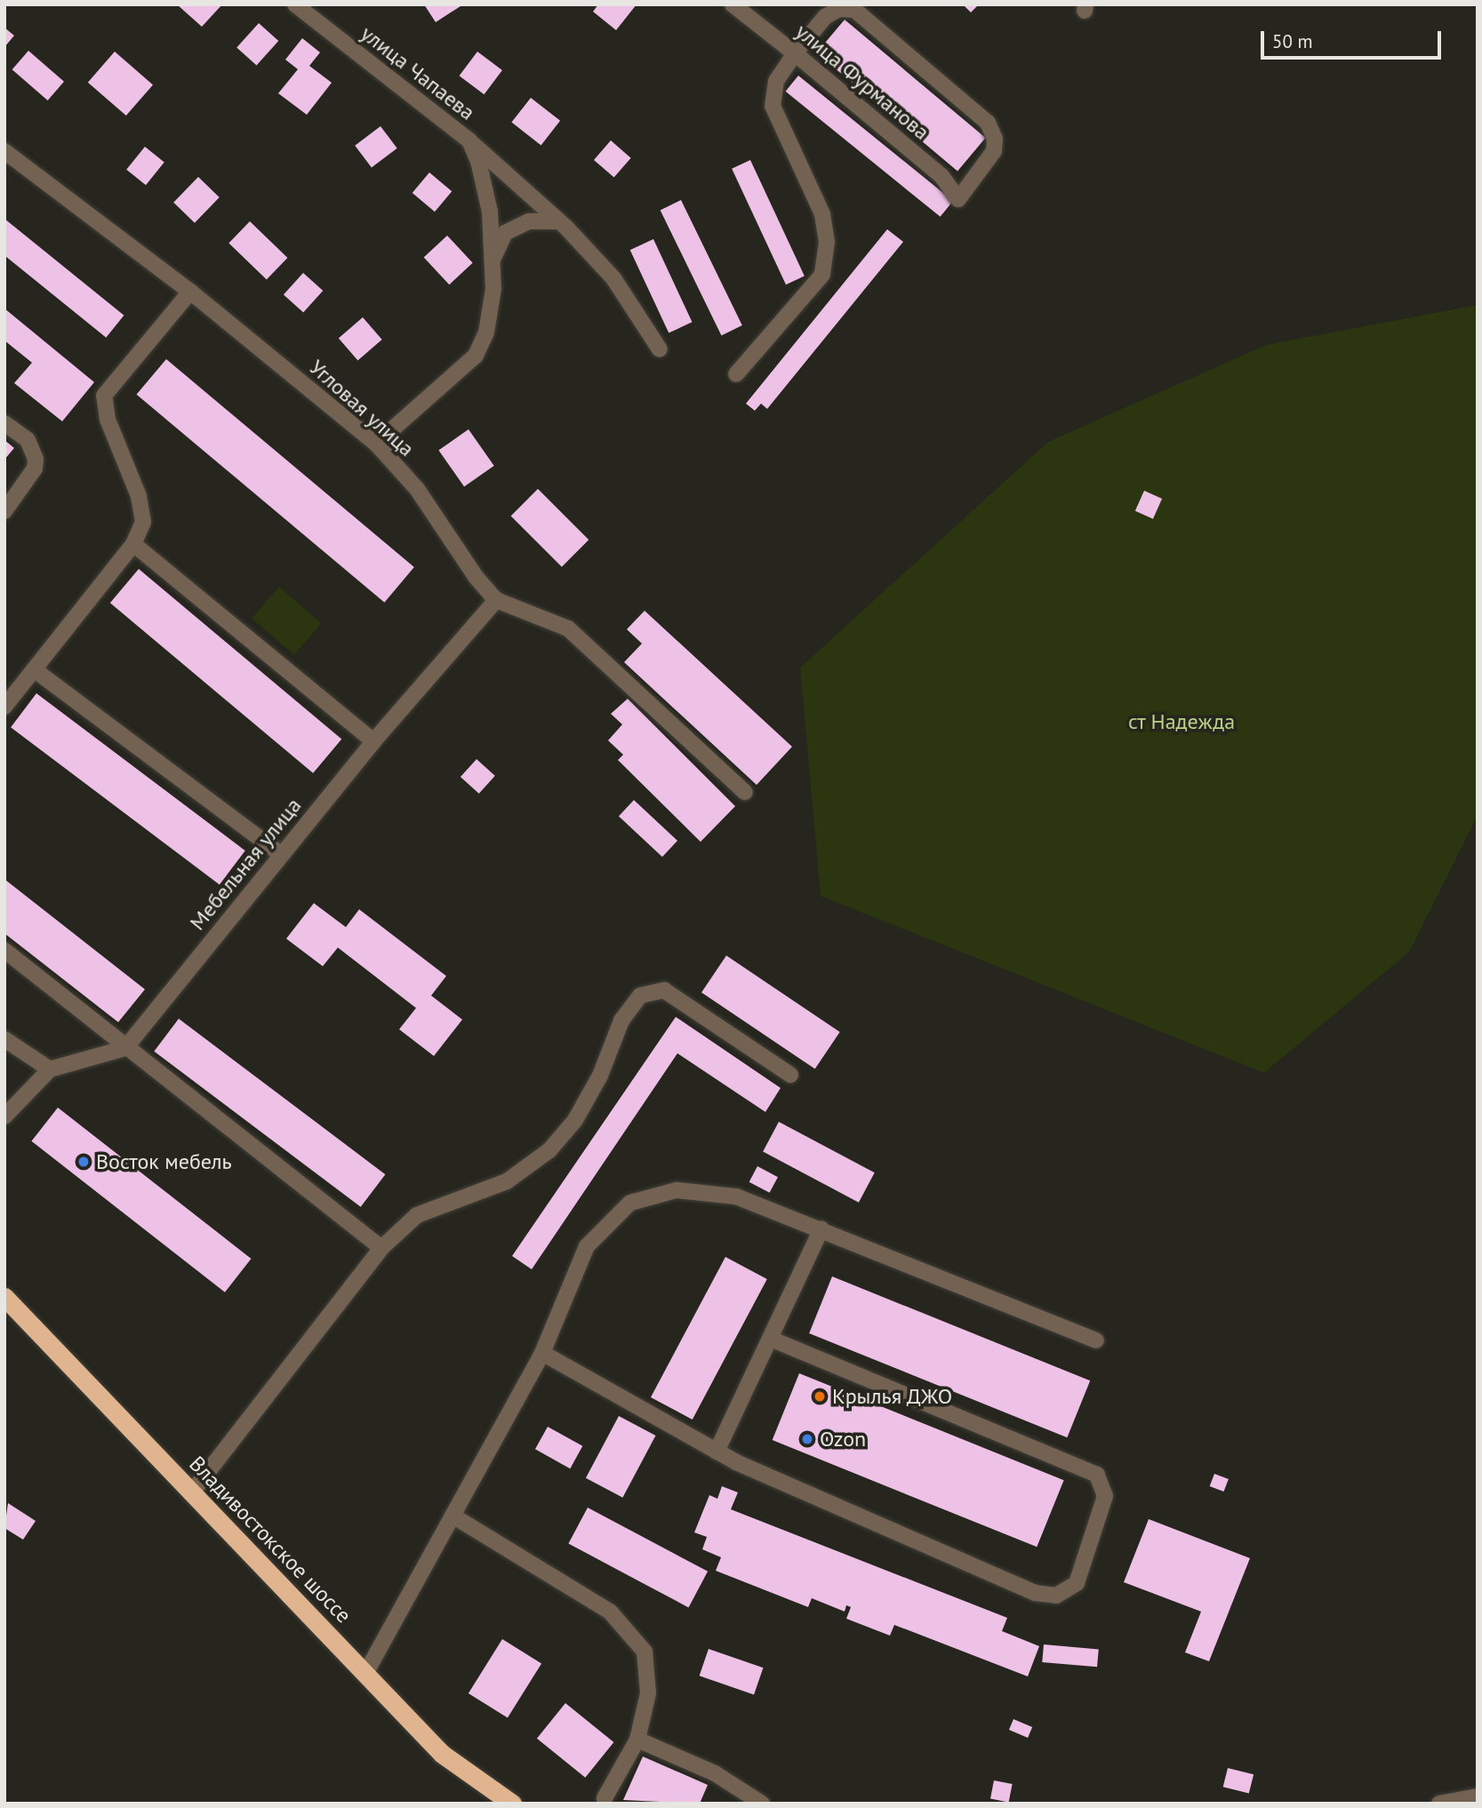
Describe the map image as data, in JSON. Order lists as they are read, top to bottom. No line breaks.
{"streets":{"highway":["Владивостокское шоссе"],"street":["улица Чапаева","улица Фурманова","Угловая улица","Мебельная улица"]},"crossings":[["улица Чапаева","Угловая улица"],["Угловая улица","Мебельная улица"]],"parks":["ст Надежда"],"places":["Восток мебель","Крылья ДЖО","Ozon"],"scale_bar":"50 m"}
